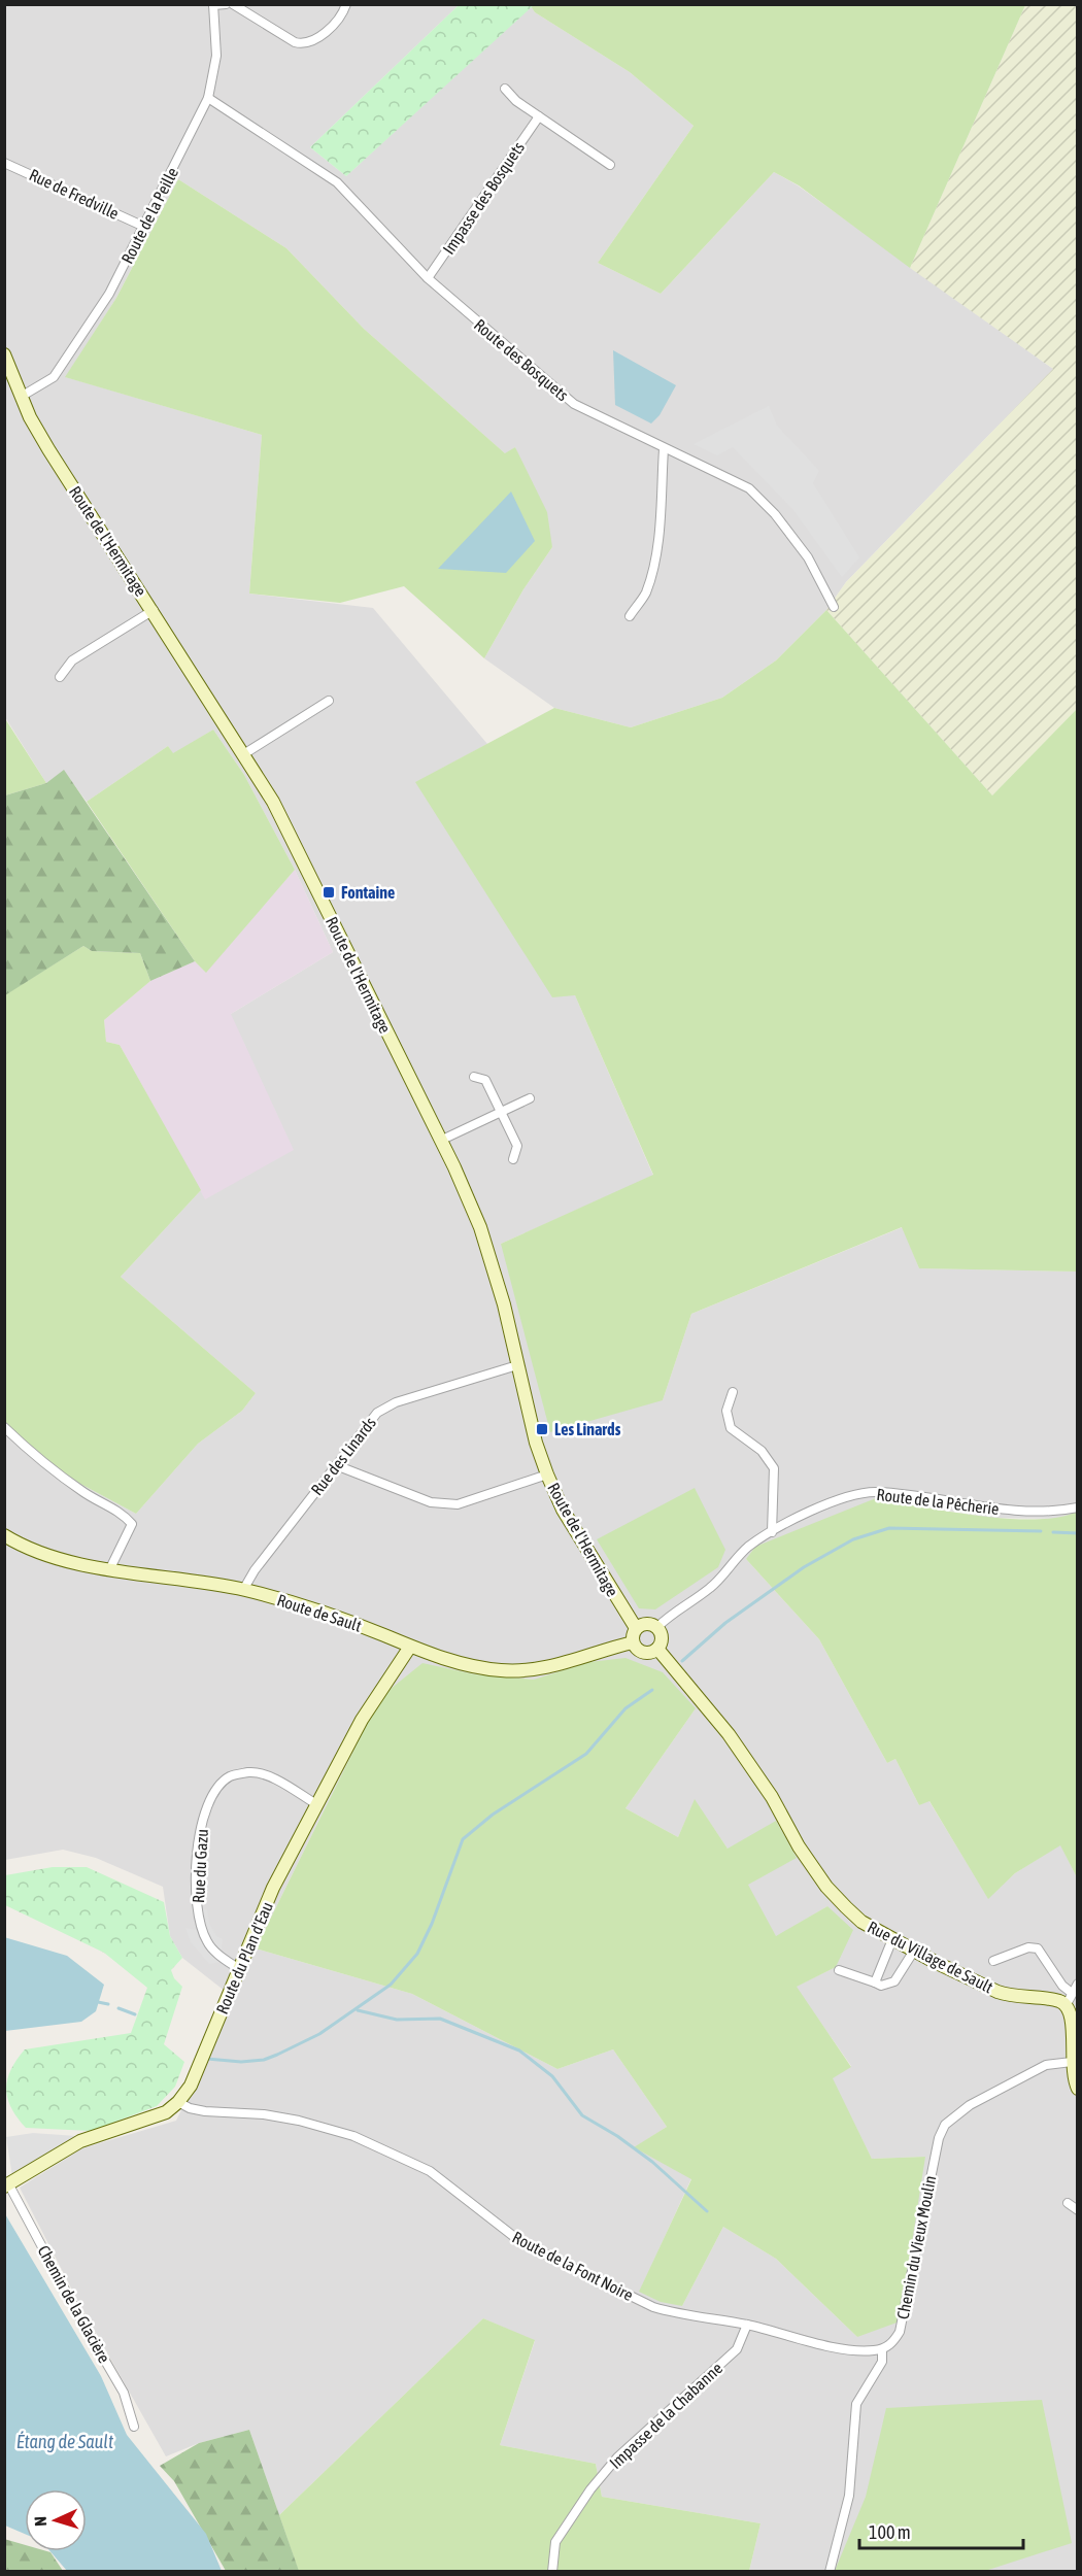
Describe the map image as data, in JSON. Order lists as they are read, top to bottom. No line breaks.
{"streets":{"street":["Rue de Fredville","Impasse des Bosquets","Route de la Peille","Route des Bosquets","Route de l'Hermitage","Rue des Linards","Route de la Pêcherie","Route de Sault","Rue du Gazu","Rue du Village de Sault","Route du Plan d'Eau","Chemin du Vieux Moulin","Route de la Font Noire","Chemin de la Glacière","Impasse de la Chabanne"]},"crossings":[["Rue de Fredville","Route de la Peille"],["Impasse des Bosquets","Route des Bosquets"],["Route de la Peille","Route des Bosquets"],["Route de la Peille","Route de l'Hermitage"],["Route de l'Hermitage","Rue des Linards"],["Route de l'Hermitage","Route de la Pêcherie"],["Route de l'Hermitage","Route de Sault"],["Route de l'Hermitage","Rue du Village de Sault"],["Rue des Linards","Route de Sault"],["Route de la Pêcherie","Route de Sault"],["Route de la Pêcherie","Rue du Village de Sault"],["Route de Sault","Rue du Village de Sault"],["Route de Sault","Route du Plan d'Eau"],["Rue du Gazu","Route du Plan d'Eau"],["Route du Plan d'Eau","Route de la Font Noire"],["Route du Plan d'Eau","Chemin de la Glacière"],["Chemin du Vieux Moulin","Route de la Font Noire"],["Route de la Font Noire","Impasse de la Chabanne"]],"water":["Étang de Sault"],"places":{"transit":["Fontaine","Les Linards"]},"scale_bar":"100 m","north":"left"}
